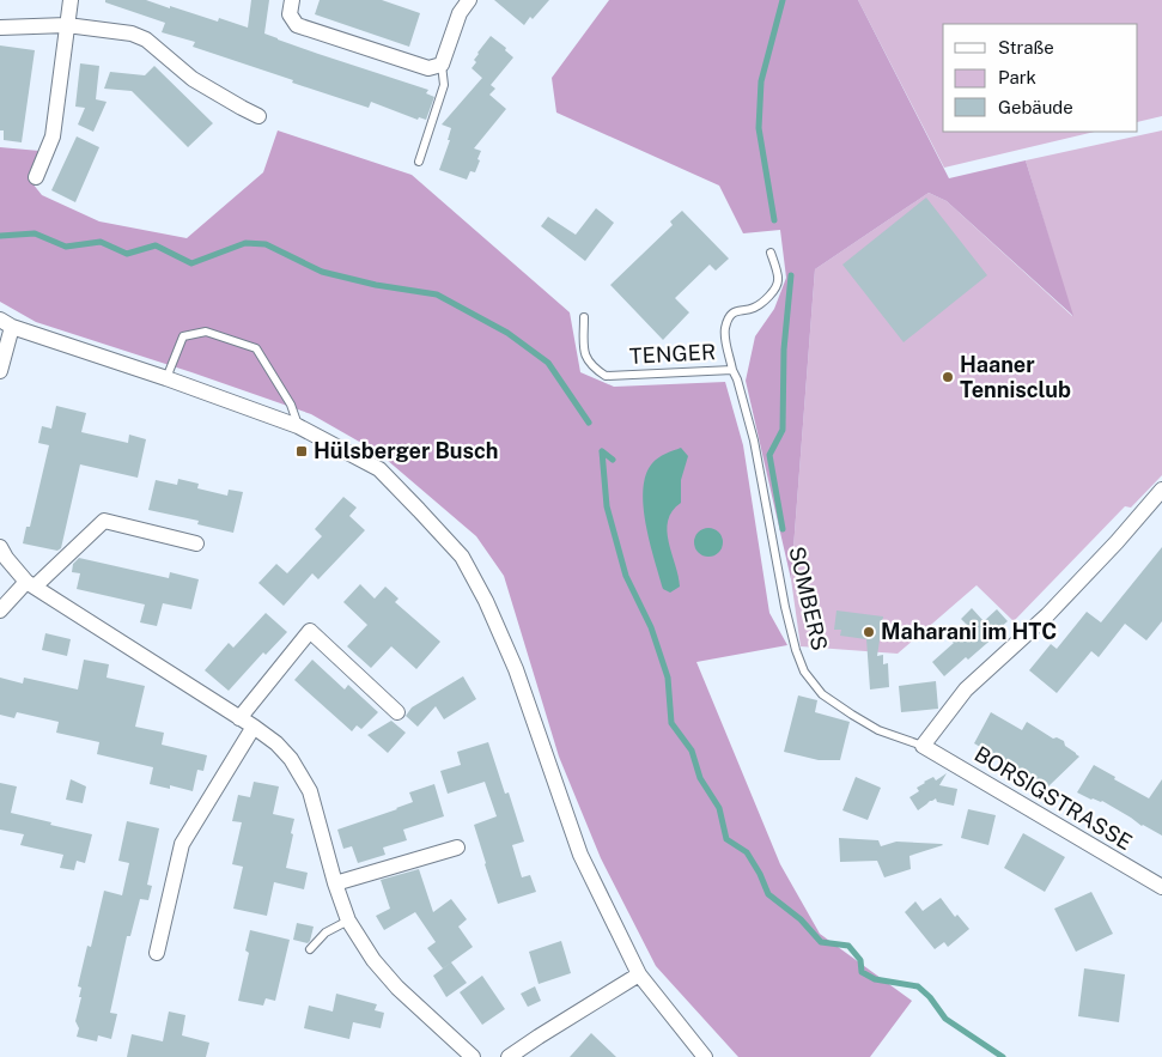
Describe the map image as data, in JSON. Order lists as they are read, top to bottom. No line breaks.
{"streets":{"street":["BORSIGSTRASSE"],"lane":["TENGER","SOMBERS"]},"crossings":[["TENGER","SOMBERS"],["SOMBERS","BORSIGSTRASSE"]],"places":{"other":["Haaner Tennisclub","Maharani im HTC"],"transit":["Hülsberger Busch"]},"legend":["Straße","Park","Gebäude"]}
